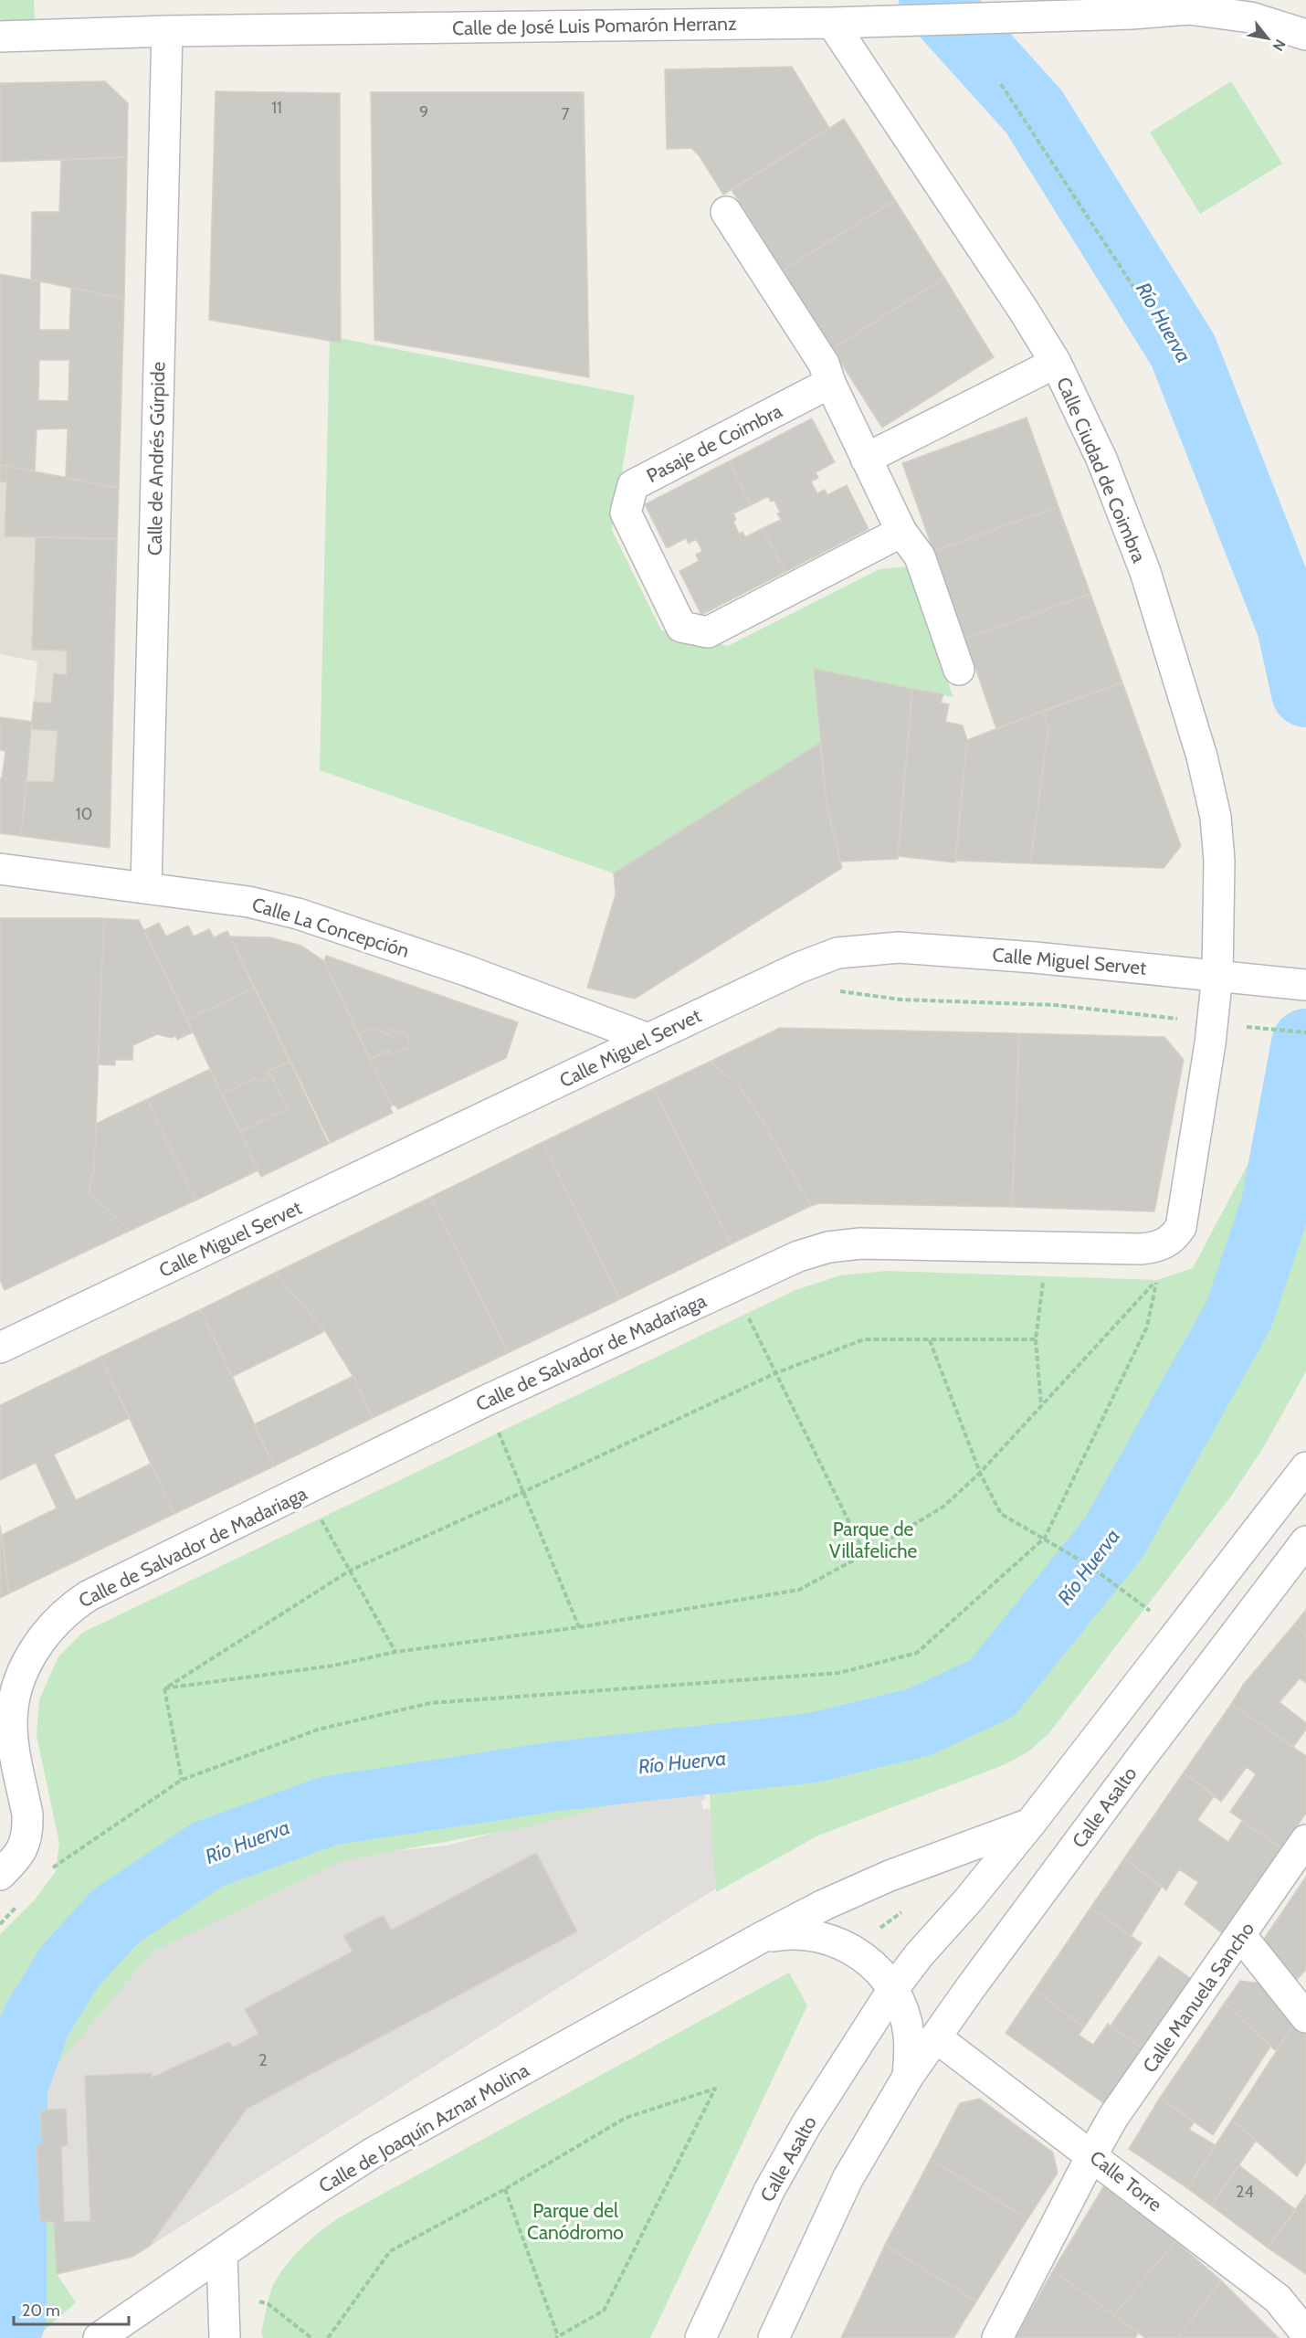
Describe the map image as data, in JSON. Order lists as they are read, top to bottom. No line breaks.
{"streets":{"street":["Calle de José Luis Pomarón Herranz","Pasaje de Coimbra","Calle de Andrés Gúrpide","Calle Ciudad de Coimbra","Calle La Concepción","Calle Miguel Servet","Calle de Salvador de Madariaga","Calle Asalto","Calle Manuela Sancho","Calle de Joaquín Aznar Molina","Calle Torre"]},"crossings":[["Calle de José Luis Pomarón Herranz","Calle de Andrés Gúrpide"],["Calle de José Luis Pomarón Herranz","Calle Ciudad de Coimbra"],["Calle de Andrés Gúrpide","Calle La Concepción"],["Calle Ciudad de Coimbra","Calle Miguel Servet"],["Calle Ciudad de Coimbra","Calle de Salvador de Madariaga"],["Calle La Concepción","Calle Miguel Servet"],["Calle Miguel Servet","Calle de Salvador de Madariaga"],["Calle Asalto","Calle de Joaquín Aznar Molina"],["Calle Asalto","Calle Torre"],["Calle Manuela Sancho","Calle Torre"]],"water":["Río Huerva"],"parks":["Parque de Villafeliche","Parque del Canódromo"],"house_numbers":["11","9","7","10","2","24"],"scale_bar":"20 m","north":"bottom right"}
